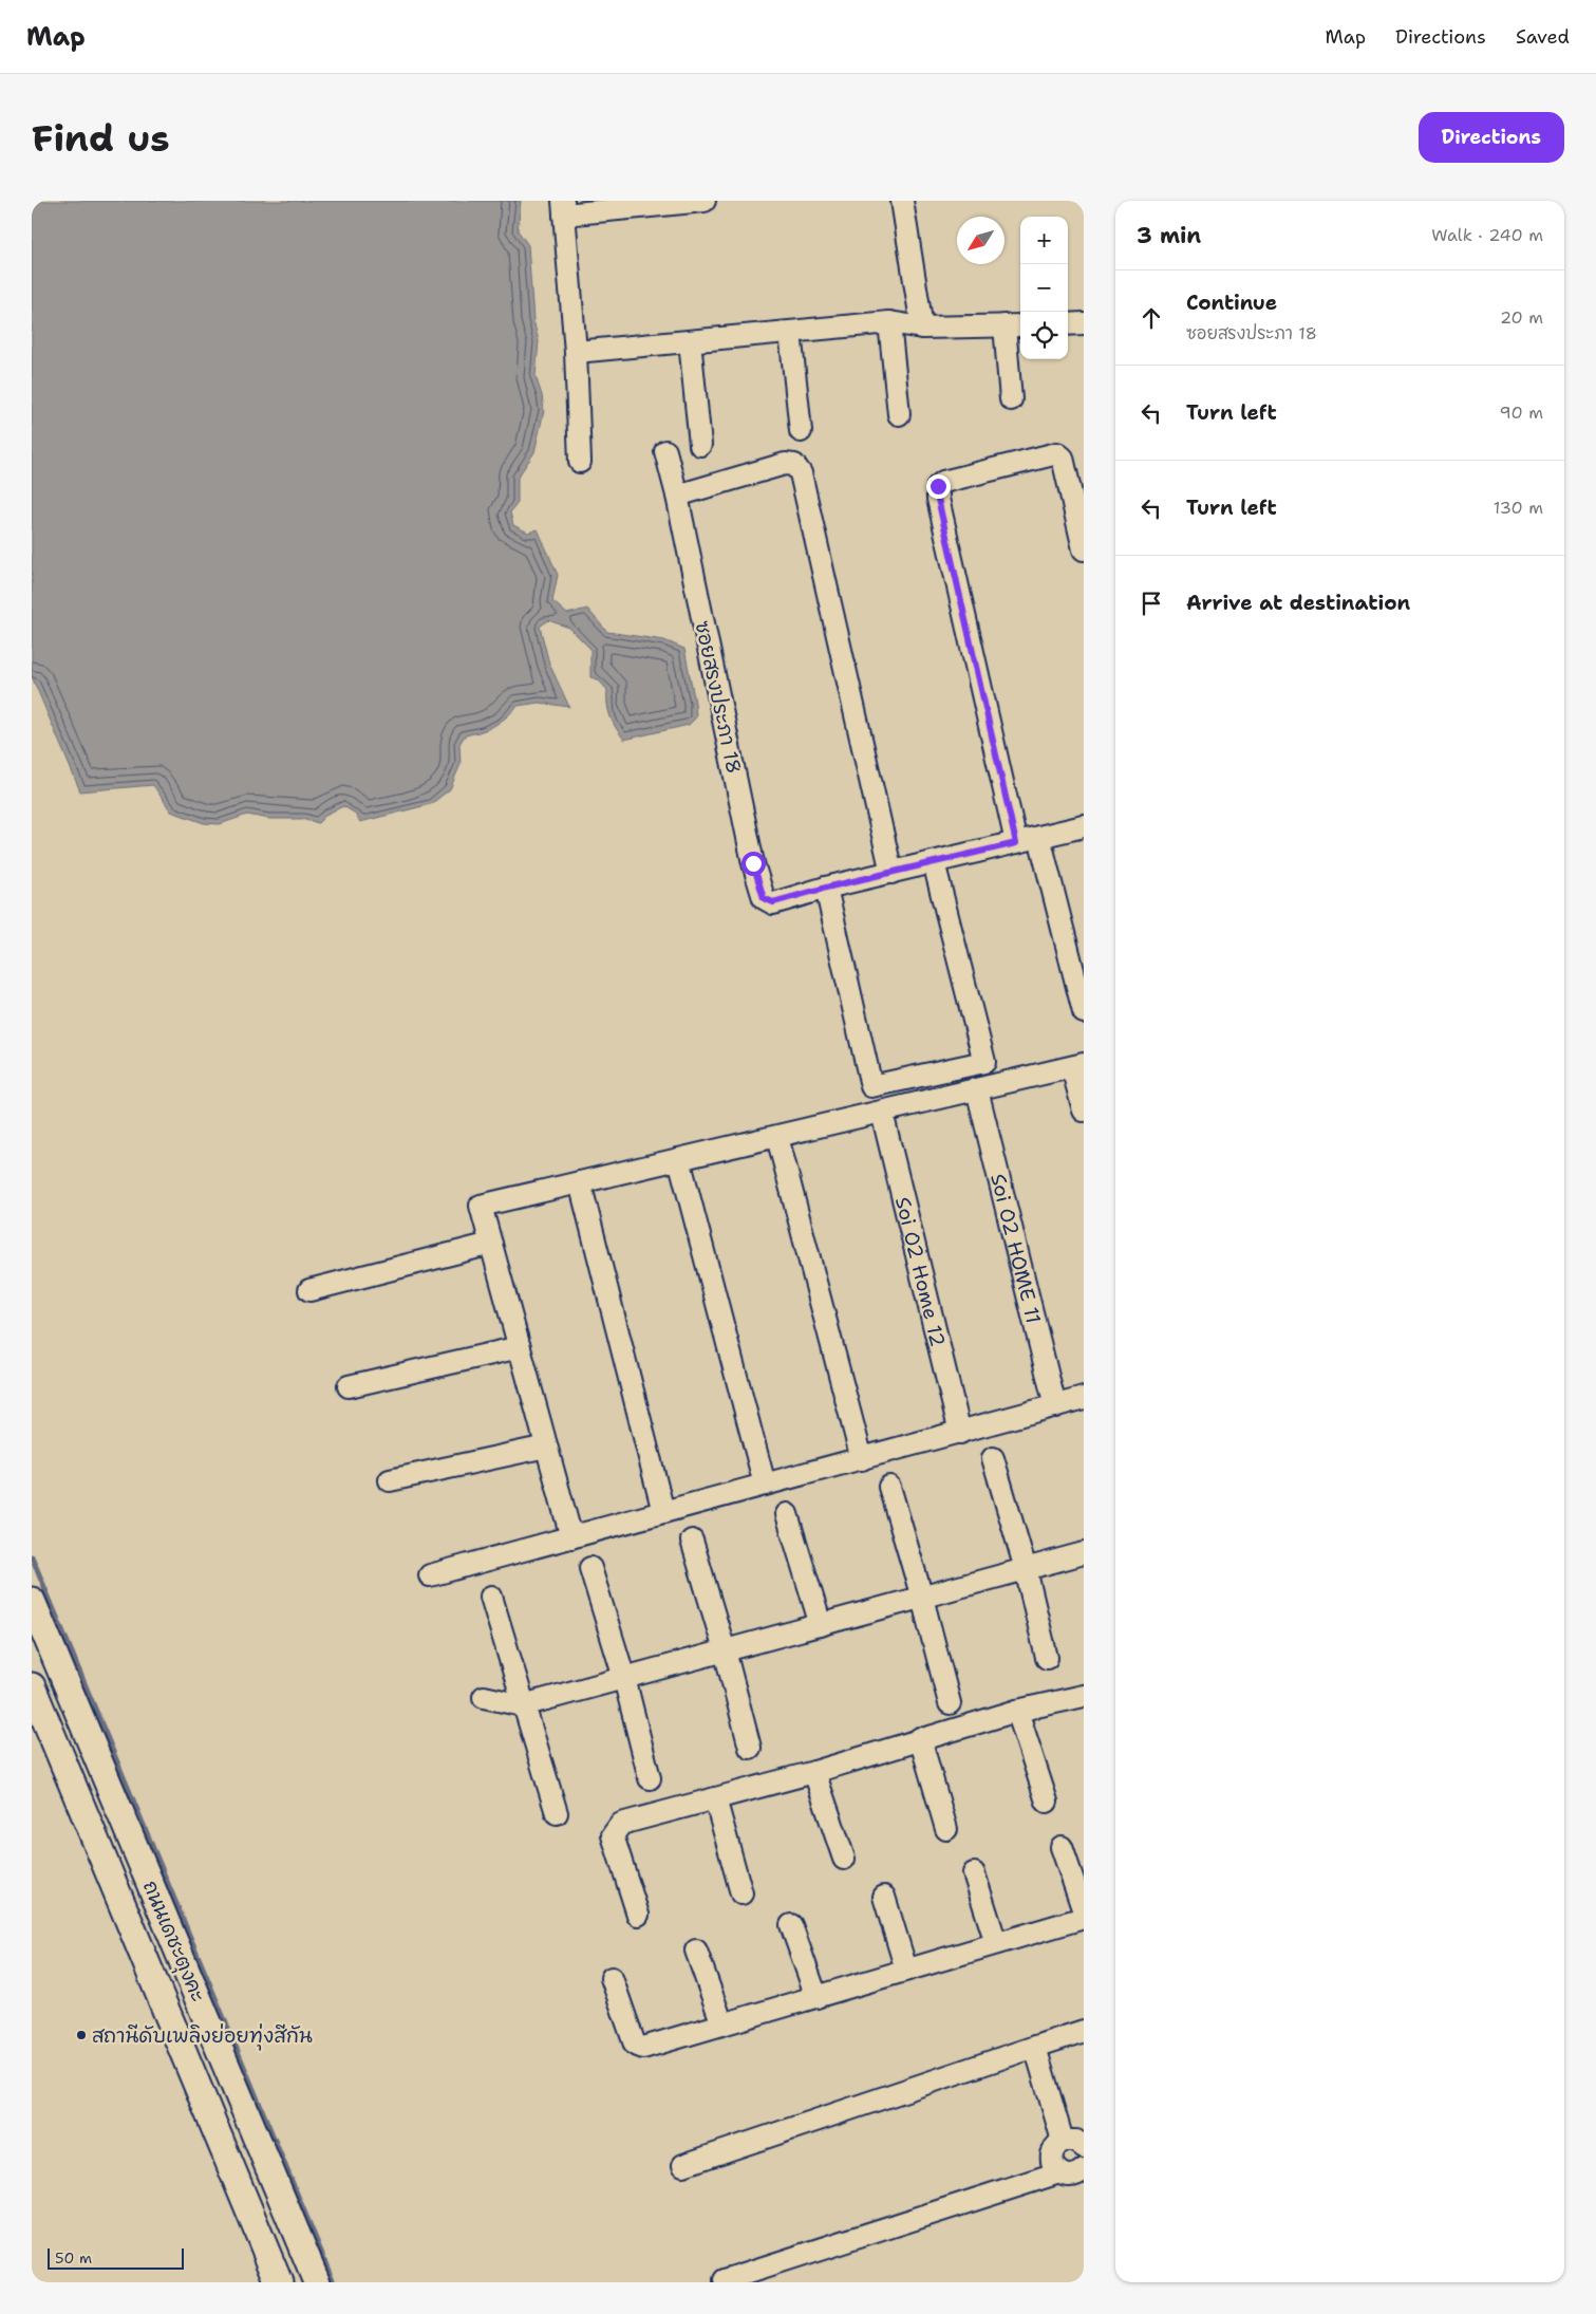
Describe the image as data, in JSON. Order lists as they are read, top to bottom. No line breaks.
{"streets":{"street":["ซอยสรงประภา 18","Soi O2 HOME 11","Soi O2 Home 12","ถนนเดชะตุงคะ"]},"places":["สถานีดับเพลิงย่อยทุ่งสีกัน"],"scale_bar":"50 m","north":"bottom left","page":{"header":"Map","nav":["Map","Directions","Saved"],"buttons":"Directions","title":"Find us","heading":["3 min","Walk · 240 m"],"map_buttons":["+","−"],"list":[["Continue","ซอยสรงประภา 18","20 m"],["Turn left","90 m"],["Turn left","130 m"],"Arrive at destination"],"scale":"50 m"}}
